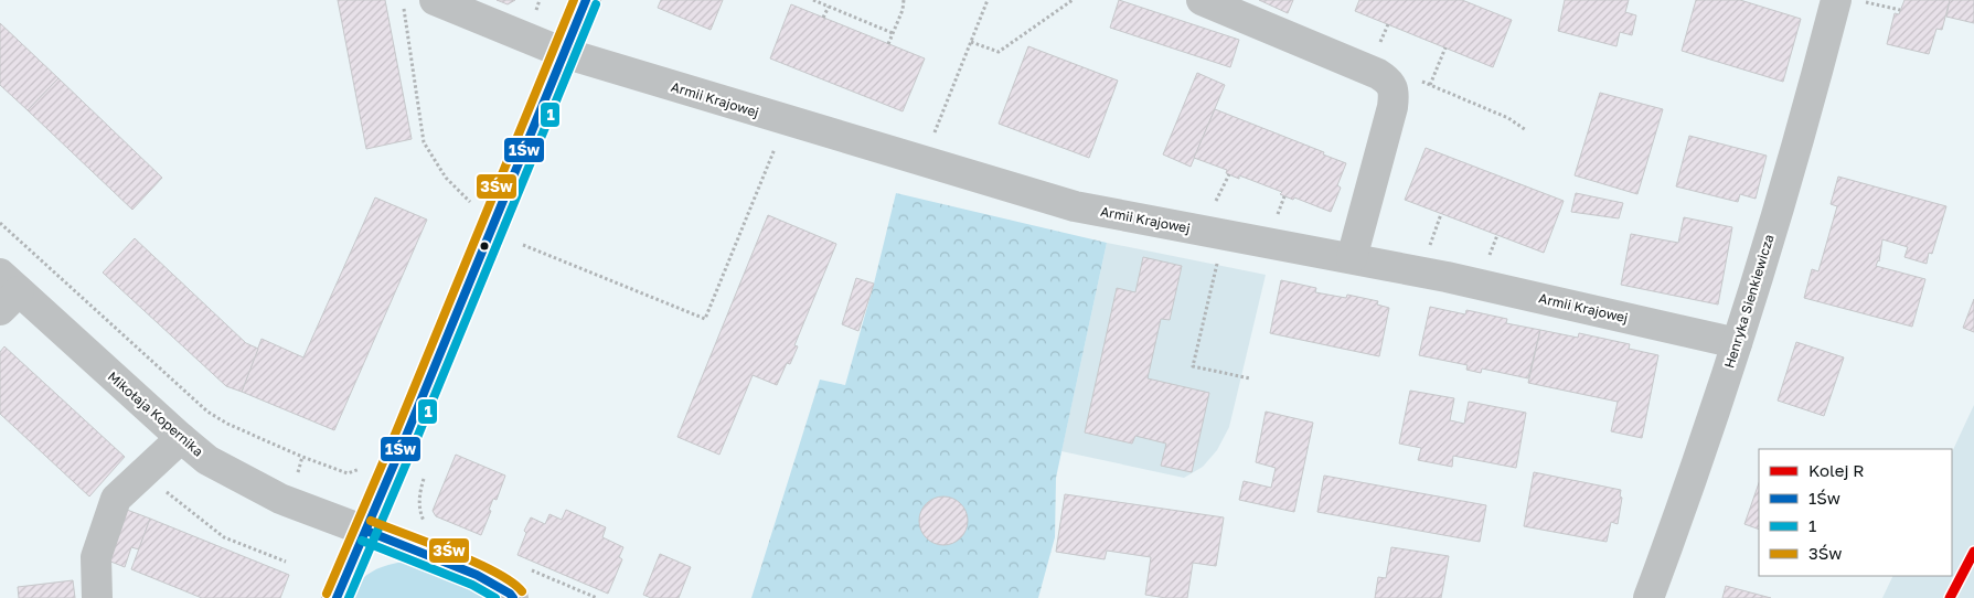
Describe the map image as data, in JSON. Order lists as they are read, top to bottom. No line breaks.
{"streets":{"street":["Armii Krajowej","Henryka Sienkiewicza","Mikołaja Kopernika"]},"crossings":[["Armii Krajowej","Henryka Sienkiewicza"]],"lines":["transit line 1Św","transit line 3Św","transit line 1","rail line R"],"legend":["Kolej R","1Św","1","3Św"]}
